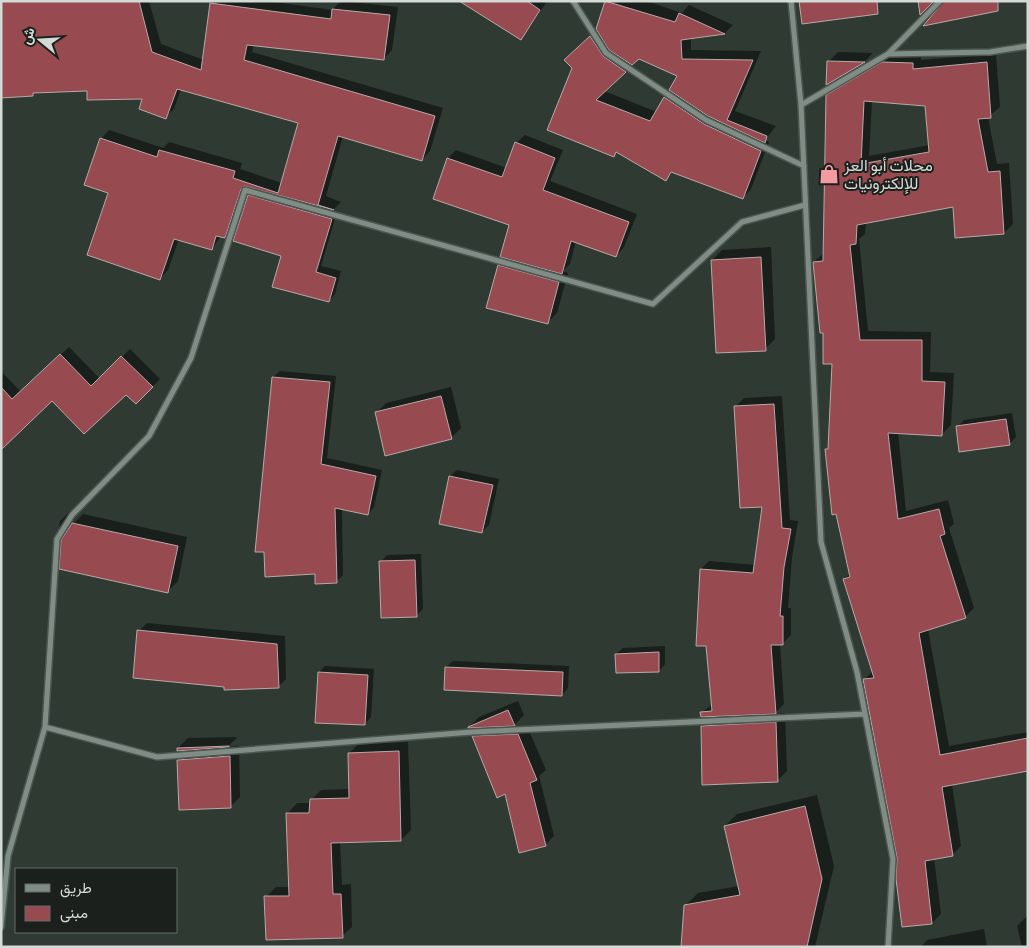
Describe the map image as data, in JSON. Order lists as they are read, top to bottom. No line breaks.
{"places":{"shop":["محلات أبو العز للإلكترونيات"]},"legend":["طريق","مبنى"],"north":"left"}
